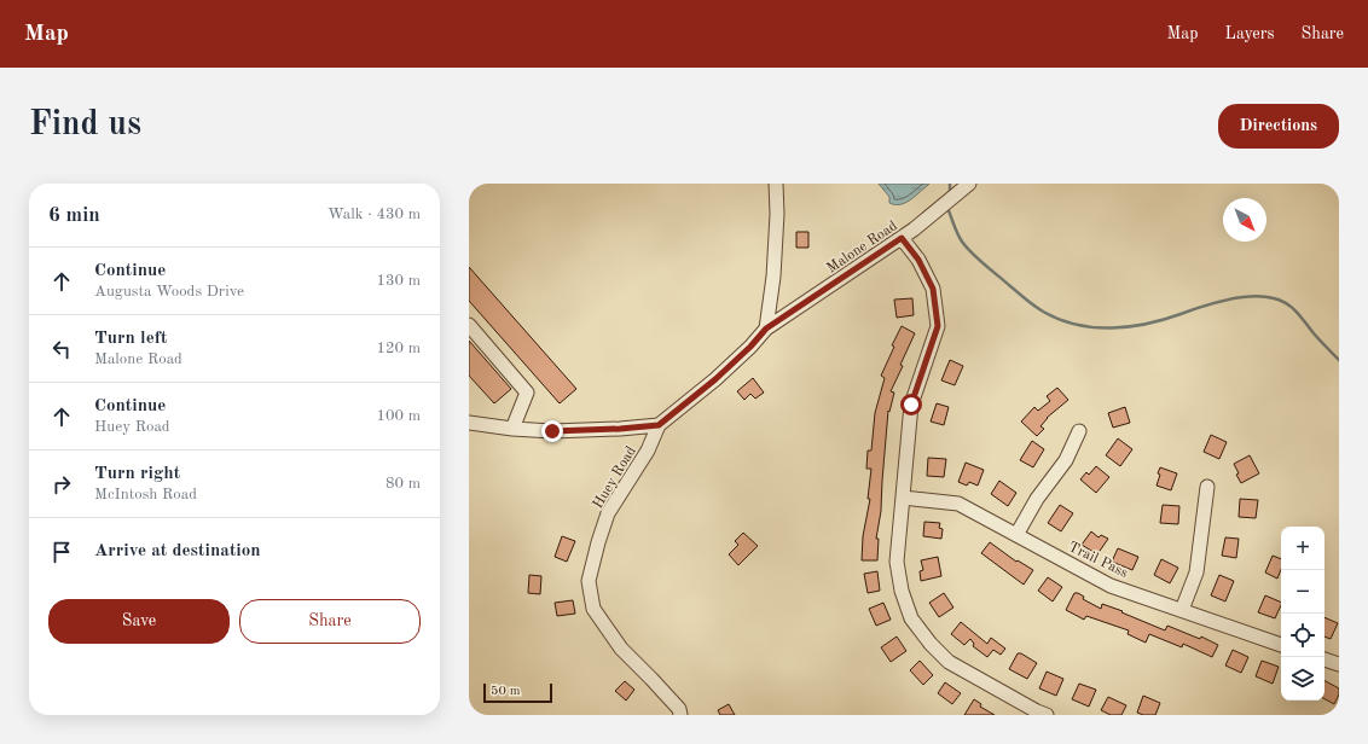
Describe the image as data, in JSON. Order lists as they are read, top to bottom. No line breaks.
{"streets":{"street":["Malone Road","Huey Road","Trail Pass"]},"crossings":[["Malone Road","Huey Road"]],"scale_bar":"50 m","north":"bottom right","page":{"header":"Map","nav":["Map","Layers","Share"],"buttons":["Directions",["Save","Share"]],"title":"Find us","heading":["6 min","Walk · 430 m"],"list":[["Continue","Augusta Woods Drive","130 m"],["Turn left","Malone Road","120 m"],["Continue","Huey Road","100 m"],["Turn right","McIntosh Road","80 m"],"Arrive at destination"],"map_buttons":["+","−"],"scale":"50 m"}}
